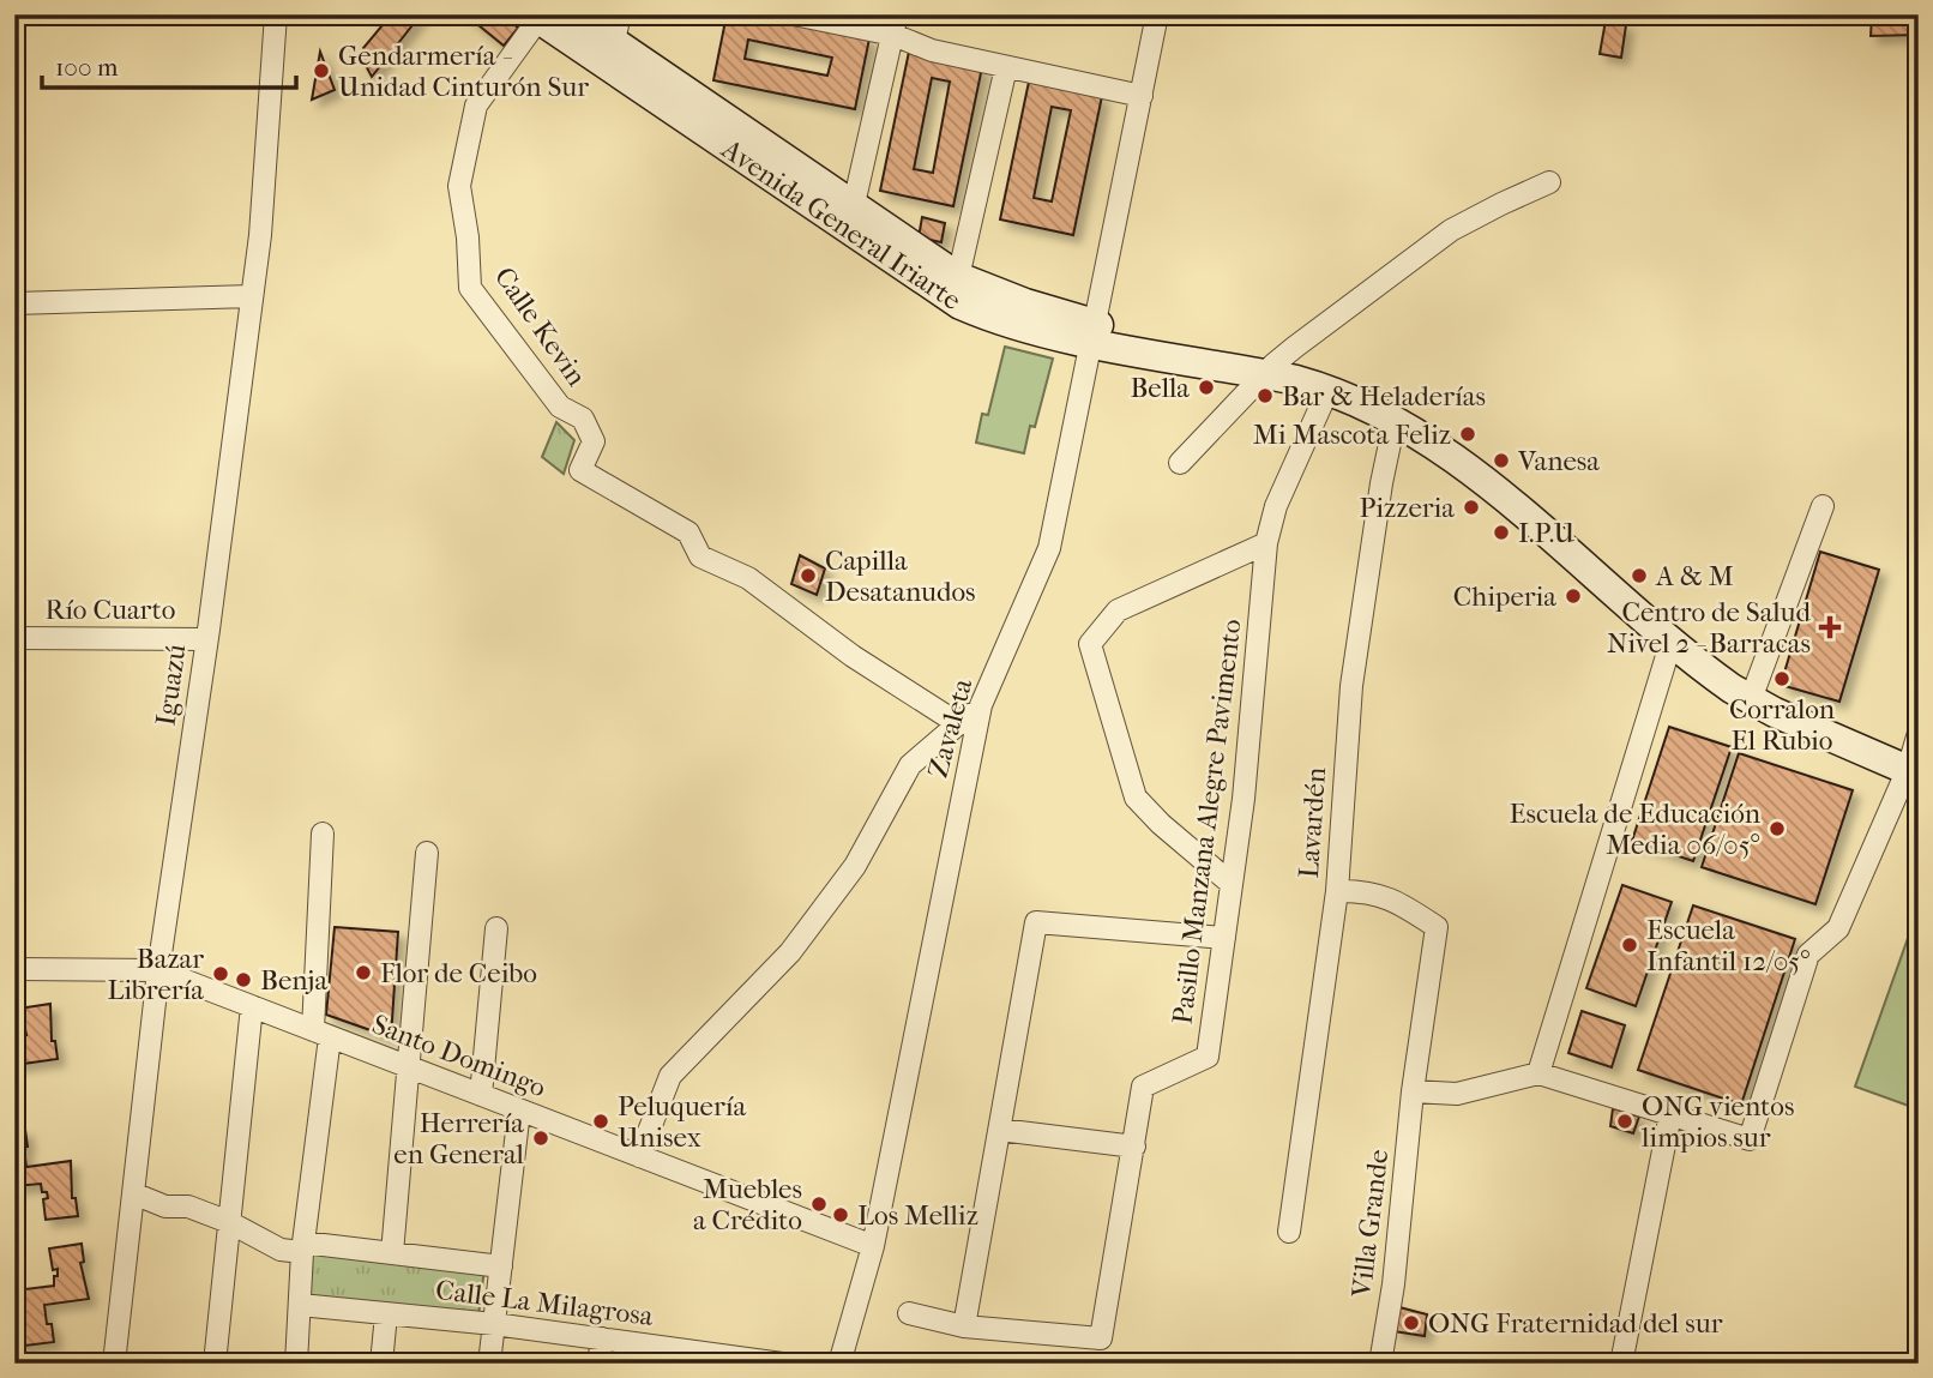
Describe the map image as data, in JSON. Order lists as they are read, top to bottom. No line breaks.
{"streets":{"main road":["Avenida General Iriarte"],"street":["Calle Kevin","Río Cuarto","Iguazú","Zavaleta","Pasillo Manzana Alegre Pavimento","Lavardén","Santo Domingo","Villa Grande","Calle La Milagrosa"]},"crossings":[["Avenida General Iriarte","Calle Kevin"],["Avenida General Iriarte","Zavaleta"],["Avenida General Iriarte","Pasillo Manzana Alegre Pavimento"],["Avenida General Iriarte","Lavardén"],["Río Cuarto","Iguazú"],["Iguazú","Santo Domingo"],["Zavaleta","Santo Domingo"],["Lavardén","Villa Grande"]],"places":{"other":["Gendarmería - Unidad Cinturón Sur","Bella","Bar & Heladerías","Mi Mascota Feliz","Vanesa","Pizzeria","I.P.U","Capilla Desatanudos","A & M","Chiperia","Corralon El Rubio","Escuela de Educación Media 06/05°","Escuela Infantil 12/05°","Flor de Ceibo","Bazar Librería","Benja","Peluquería Unisex","ONG vientos limpios sur","Herrería en General","Muebles a Crédito","Los Melliz","ONG Fraternidad del sur"],"health":["Centro de Salud Nivel 2 - Barracas"]},"scale_bar":"100 m"}
